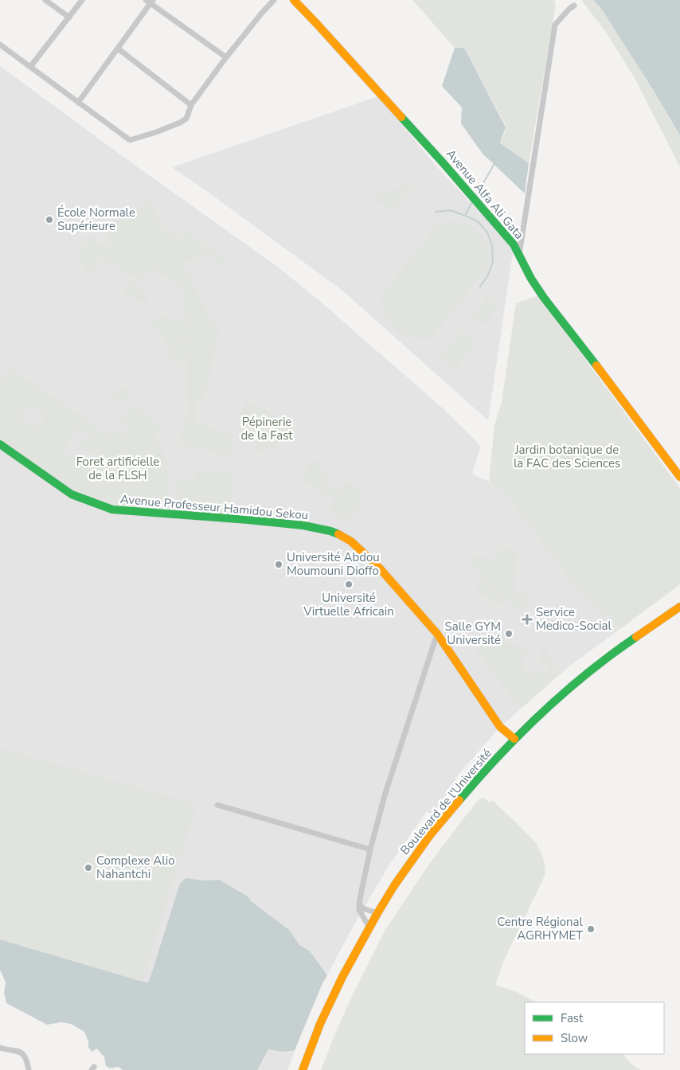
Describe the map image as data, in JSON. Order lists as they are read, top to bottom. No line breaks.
{"streets":{"street":["Avenue Alfa Ali Gata","Avenue Professeur Hamidou Sekou","Boulevard de l'Université"]},"crossings":[["Avenue Professeur Hamidou Sekou","Boulevard de l'Université"]],"parks":["Pépinerie de la Fast","Jardin botanique de la FAC des Sciences","Foret artificielle de la FLSH"],"places":{"other":["École Normale Supérieure","Université Abdou Moumouni Dioffo","Université Virtuelle Africain","Salle GYM Université","Complexe Alio Nahantchi","Centre Régional AGRHYMET"],"health":["Service Medico-Social"]},"legend":["Fast","Slow"]}
